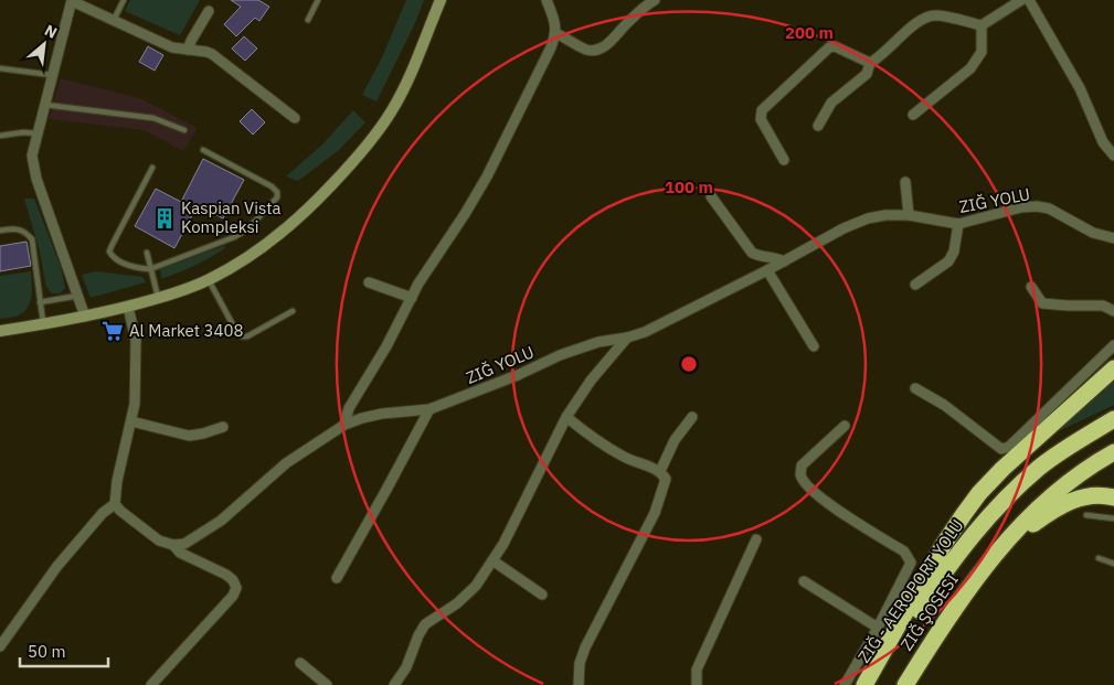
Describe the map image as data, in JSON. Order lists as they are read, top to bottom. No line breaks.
{"places":{"building":["Kaspian Vista Kompleksi"],"supermarket":["Al Market 3408"]},"scale_bar":"50 m","north":"top right","rings":["200 m","100 m"]}
